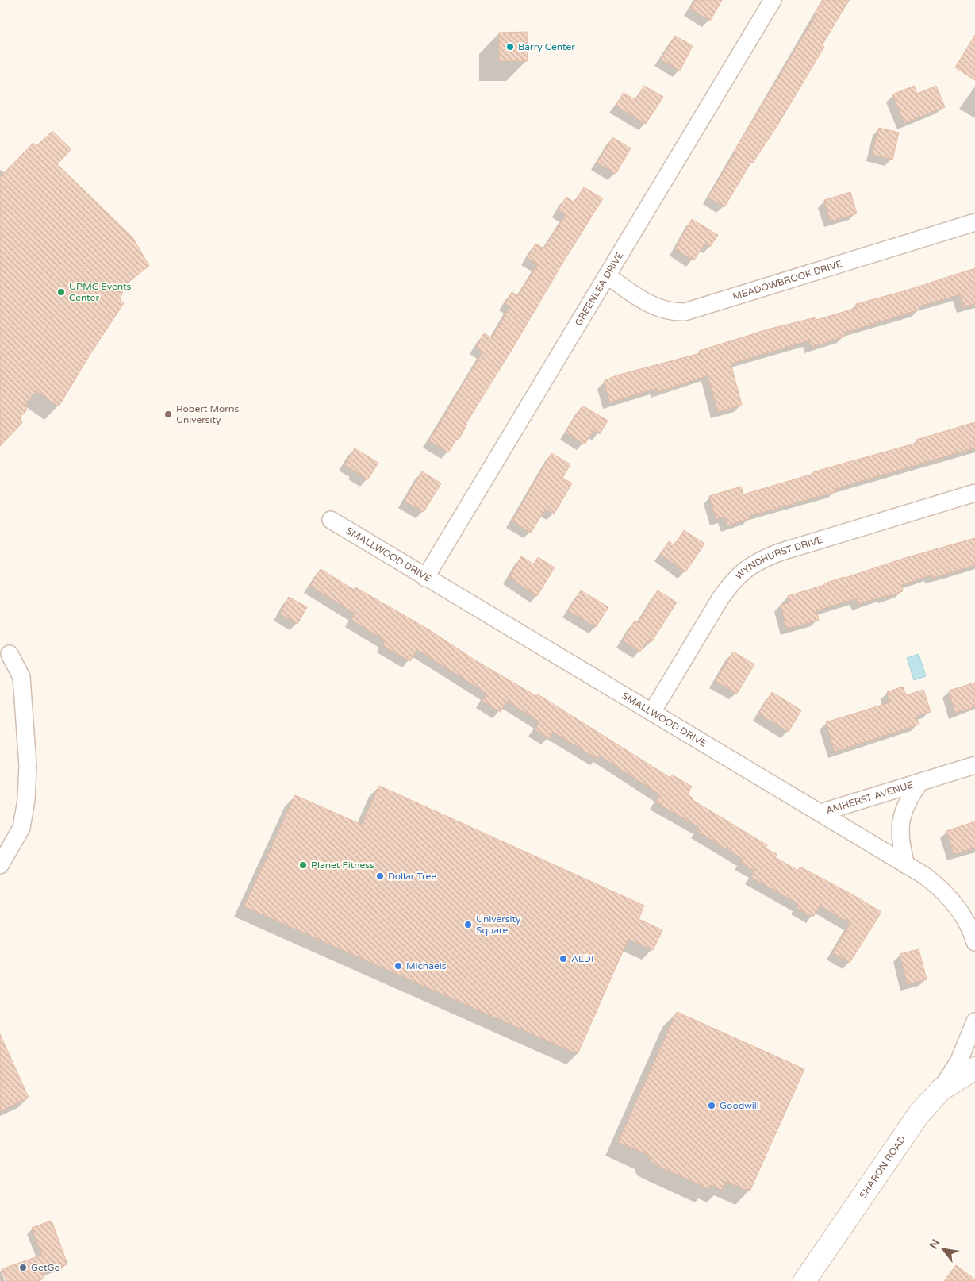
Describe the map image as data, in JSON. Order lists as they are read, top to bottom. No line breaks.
{"streets":{"street":["MEADOWBROOK DRIVE","GREENLEA DRIVE","SMALLWOOD DRIVE","WYNDHURST DRIVE","AMHERST AVENUE","SHARON ROAD"]},"crossings":[["MEADOWBROOK DRIVE","GREENLEA DRIVE"],["GREENLEA DRIVE","SMALLWOOD DRIVE"],["SMALLWOOD DRIVE","WYNDHURST DRIVE"],["SMALLWOOD DRIVE","AMHERST AVENUE"]],"places":["Barry Center","UPMC Events Center","Robert Morris University","Planet Fitness","Dollar Tree","University Square","ALDI","Michaels","Goodwill","GetGo"],"north":"top left"}
